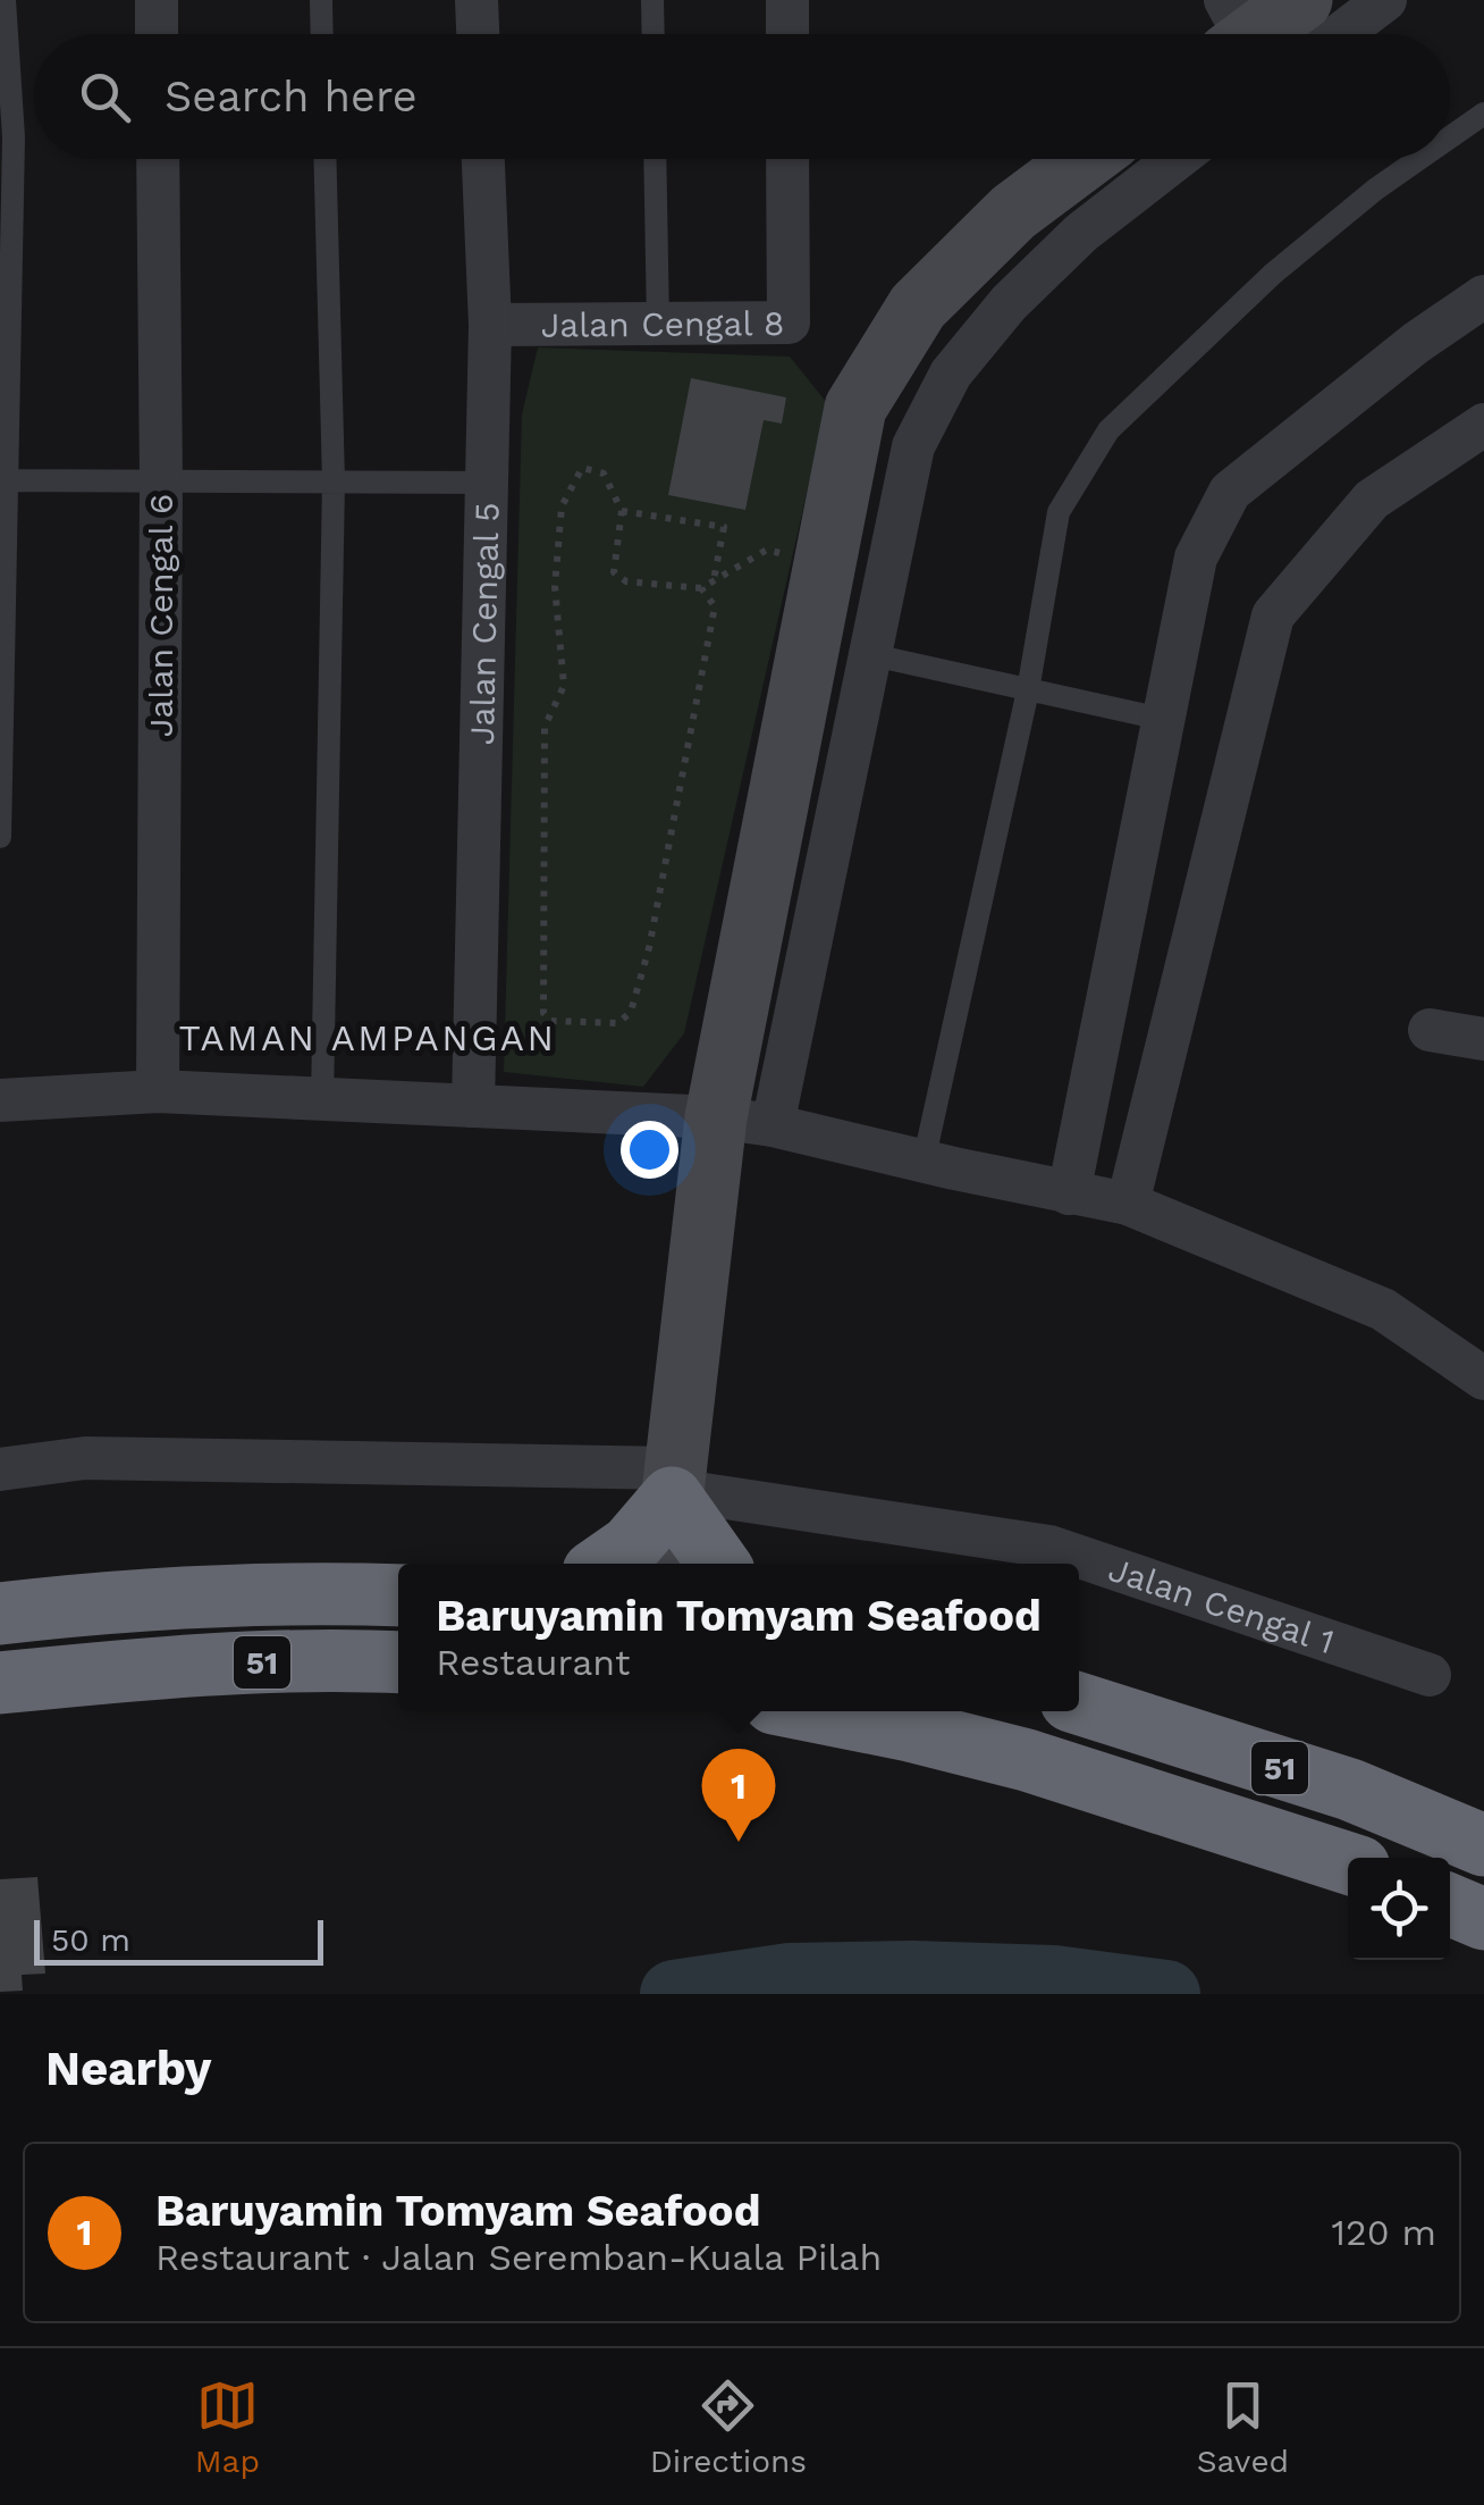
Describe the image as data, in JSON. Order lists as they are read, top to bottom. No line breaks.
{"streets":{"highway":["51"],"street":["Jalan Cengal 8","Jalan Cengal 6","Jalan Cengal 5","Jalan Cengal 1"]},"crossings":[["Jalan Cengal 8","Jalan Cengal 5"]],"districts":["TAMAN AMPANGAN"],"scale_bar":"50 m","page":{"search":"Search here","popup":["Baruyamin Tomyam Seafood","Restaurant"],"pins":"1","scale":"50 m","heading":"Nearby","list":[{"mark":"1","name":"Baruyamin Tomyam Seafood","note":"Restaurant · Jalan Seremban-Kuala Pilah","value":"120 m"}],"nav":["Map","Directions","Saved"]}}
